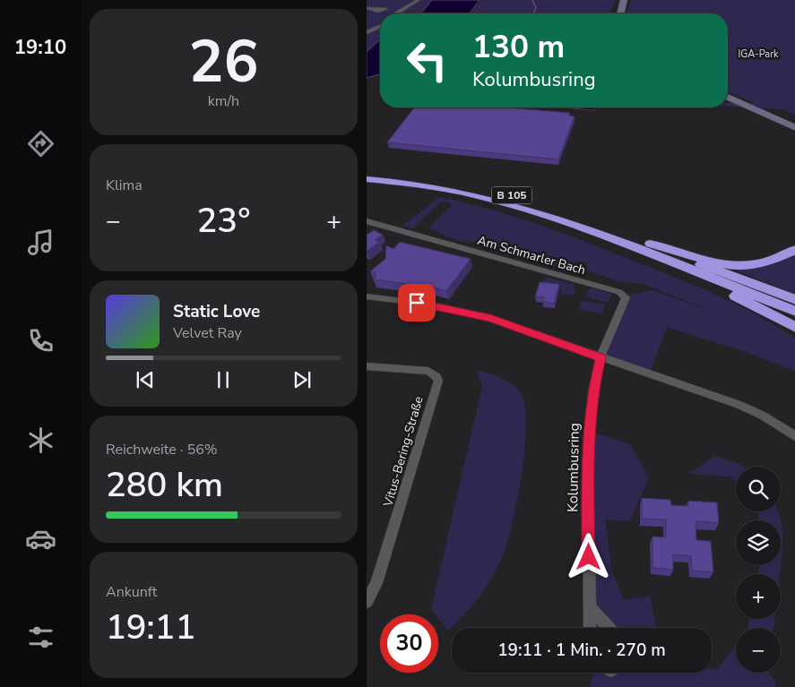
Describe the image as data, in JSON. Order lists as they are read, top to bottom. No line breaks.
{"streets":{"highway":["B 105"],"street":["Am Schmarler Bach","Vitus-Bering-Straße","Kolumbusring"]},"crossings":[["Am Schmarler Bach","Kolumbusring"]],"parks":["IGA-Park"],"page":{"tabs":"19:10","tile":[["26","km/h"],"Klima",["Reichweite · 56%","280 km"],["Ankunft","19:11"]],"turn":["130 m","Kolumbusring"],"heat":["−","23°","+"],"song":["Static Love","Velvet Ray"],"map_buttons":["+","−"],"limit":"30","trip":"19:11 · 1 Min. · 270 m"}}
